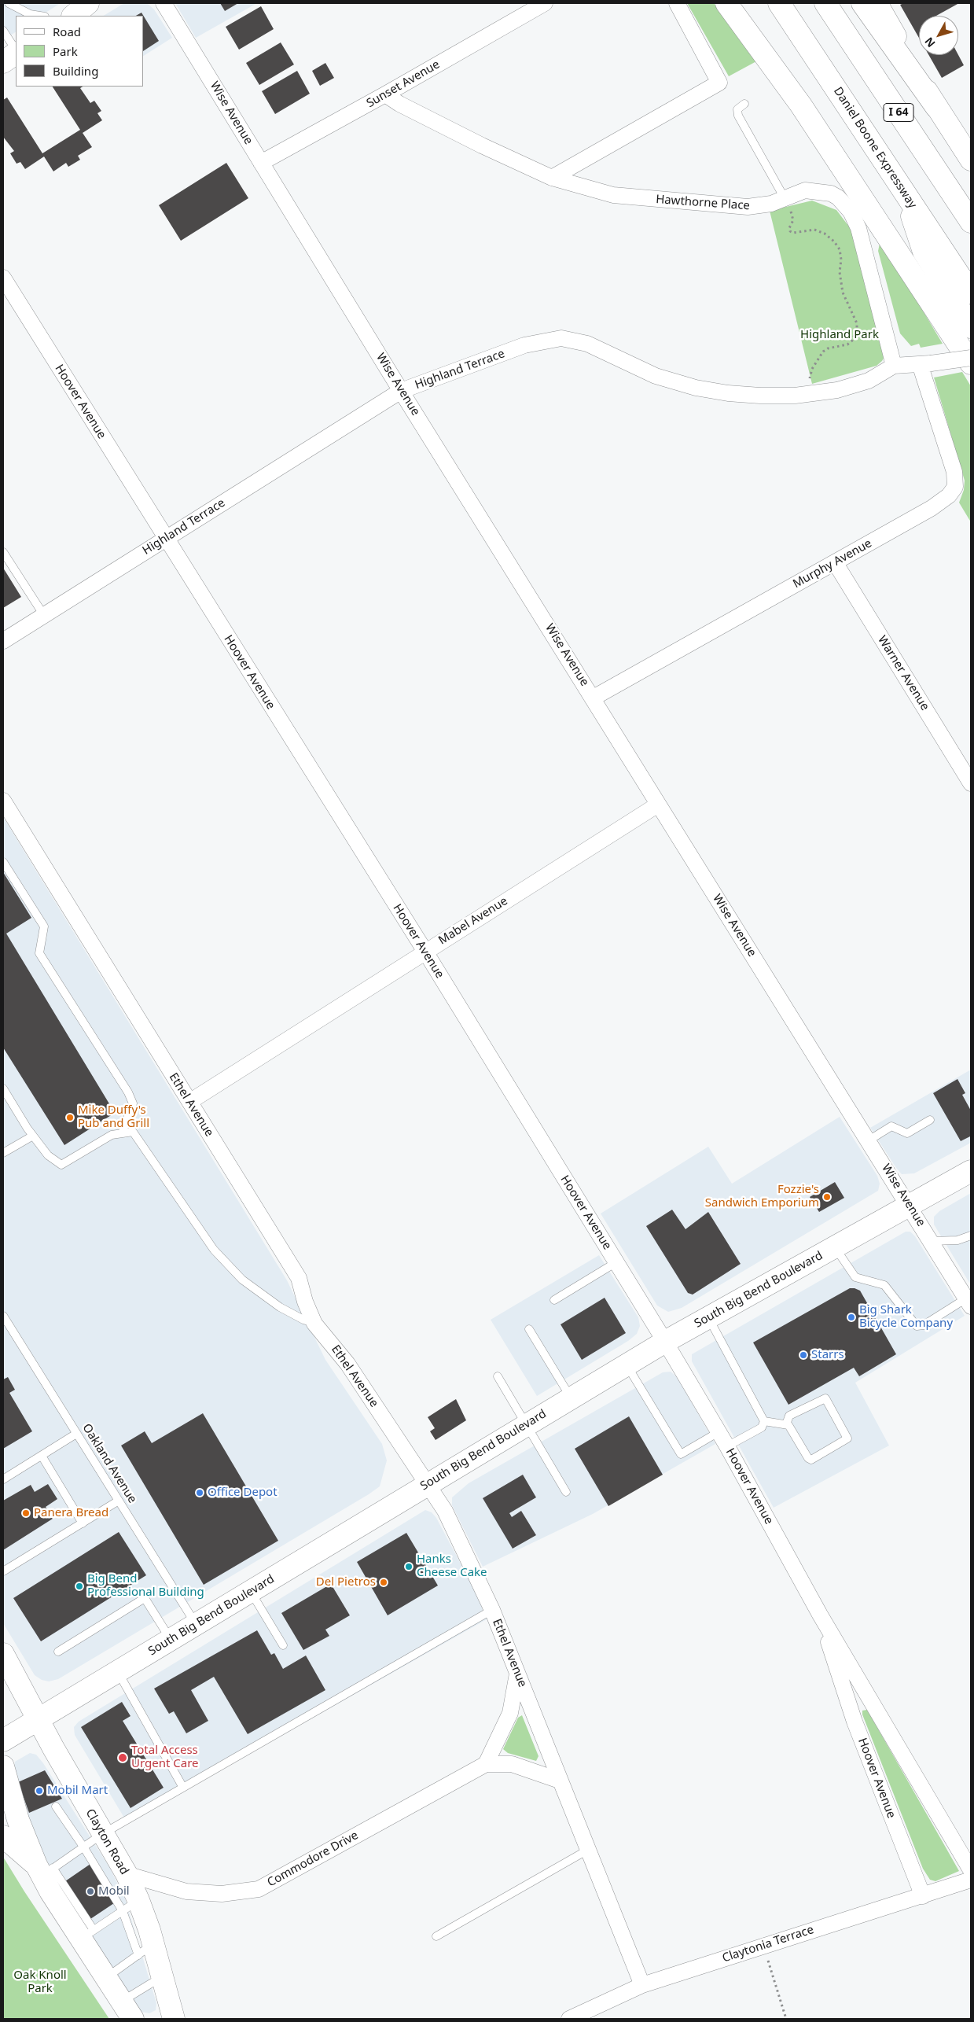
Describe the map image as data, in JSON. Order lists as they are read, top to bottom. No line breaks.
{"streets":{"main road":["I 64","Daniel Boone Expressway","South Big Bend Boulevard","Clayton Road"],"street":["Sunset Avenue","Wise Avenue","Hawthorne Place","Highland Terrace","Hoover Avenue","Murphy Avenue","Warner Avenue","Mabel Avenue","Ethel Avenue","Commodore Drive","Claytonia Terrace"],"lane":["Oakland Avenue"]},"crossings":[["Sunset Avenue","Wise Avenue"],["Sunset Avenue","Hawthorne Place"],["Wise Avenue","Highland Terrace"],["Wise Avenue","Murphy Avenue"],["Wise Avenue","Mabel Avenue"],["Wise Avenue","South Big Bend Boulevard"],["Hawthorne Place","Highland Terrace"],["Highland Terrace","Hoover Avenue"],["Highland Terrace","Murphy Avenue"],["Hoover Avenue","Mabel Avenue"],["Hoover Avenue","South Big Bend Boulevard"],["Hoover Avenue","Claytonia Terrace"],["Murphy Avenue","Warner Avenue"],["Mabel Avenue","Ethel Avenue"],["Ethel Avenue","South Big Bend Boulevard"],["Ethel Avenue","Commodore Drive"],["Ethel Avenue","Claytonia Terrace"],["South Big Bend Boulevard","Oakland Avenue"],["South Big Bend Boulevard","Clayton Road"],["Clayton Road","Commodore Drive"]],"parks":["Highland Park","Oak Knoll Park"],"places":["Mike Duffy's Pub and Grill","Fozzie's Sandwich Emporium","Big Shark Bicycle Company","Starrs","Office Depot","Panera Bread","Hanks Cheese Cake","Del Pietros","Big Bend Professional Building","Total Access Urgent Care","Mobil Mart","Mobil"],"legend":["Road","Park","Building"],"north":"bottom left"}
